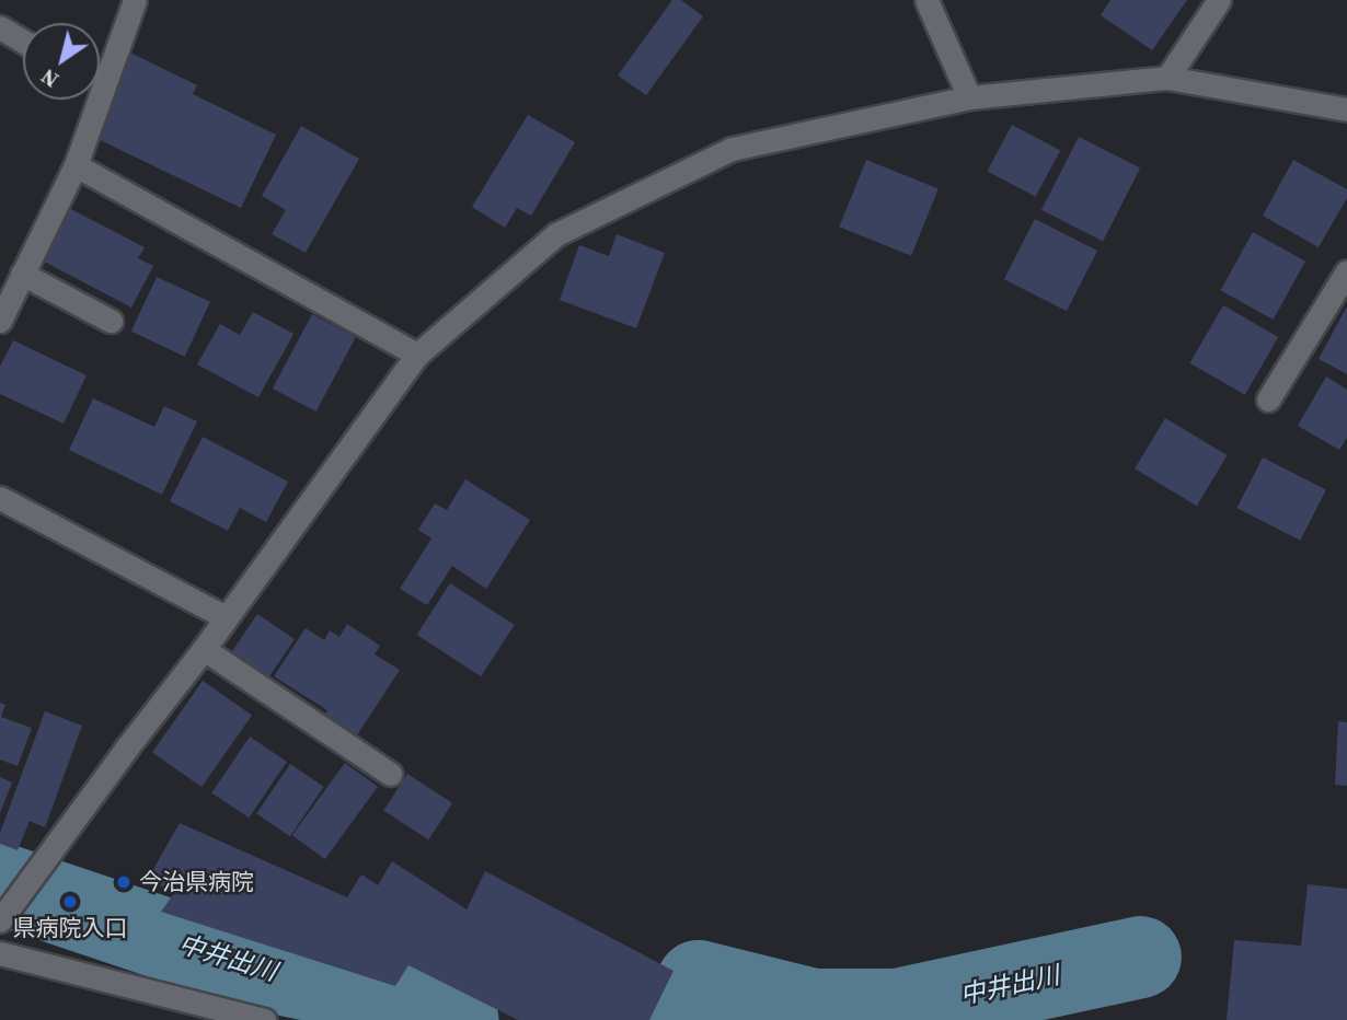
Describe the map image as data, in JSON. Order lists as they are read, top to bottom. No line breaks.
{"water":["中井出川"],"places":["今治県病院","県病院入口"],"north":"bottom left"}
